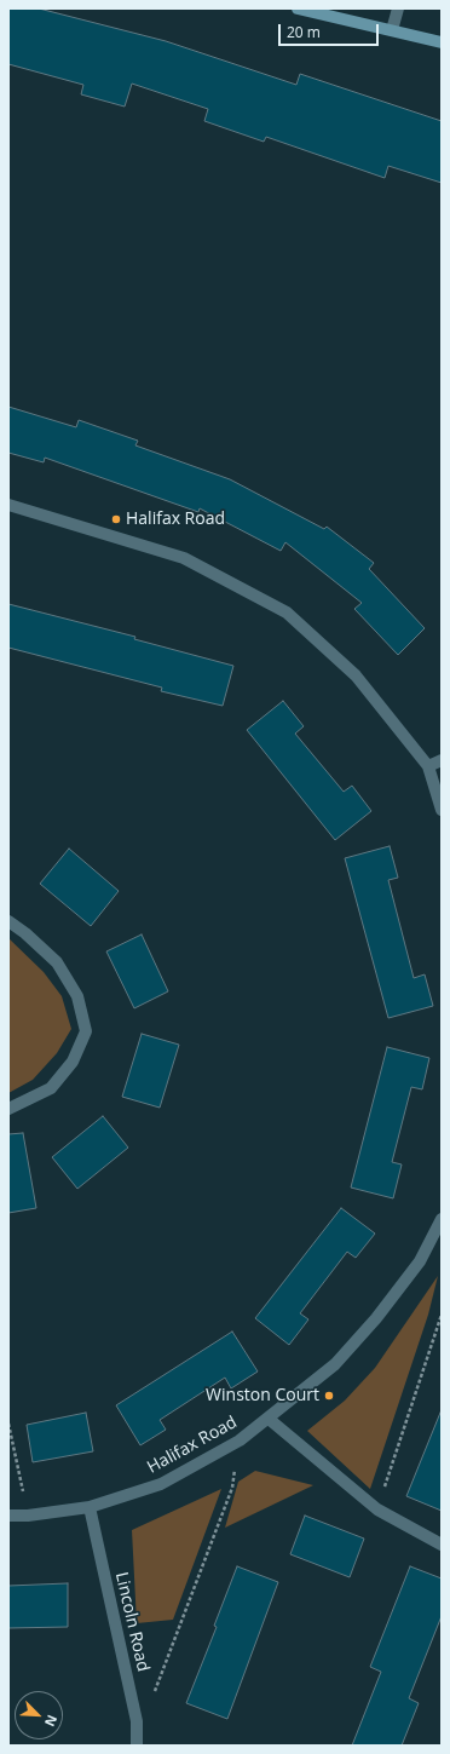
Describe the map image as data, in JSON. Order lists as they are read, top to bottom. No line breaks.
{"streets":{"street":["Halifax Road","Lincoln Road"]},"crossings":[["Halifax Road","Lincoln Road"]],"places":["Halifax Road","Winston Court"],"scale_bar":"20 m","north":"bottom right"}
